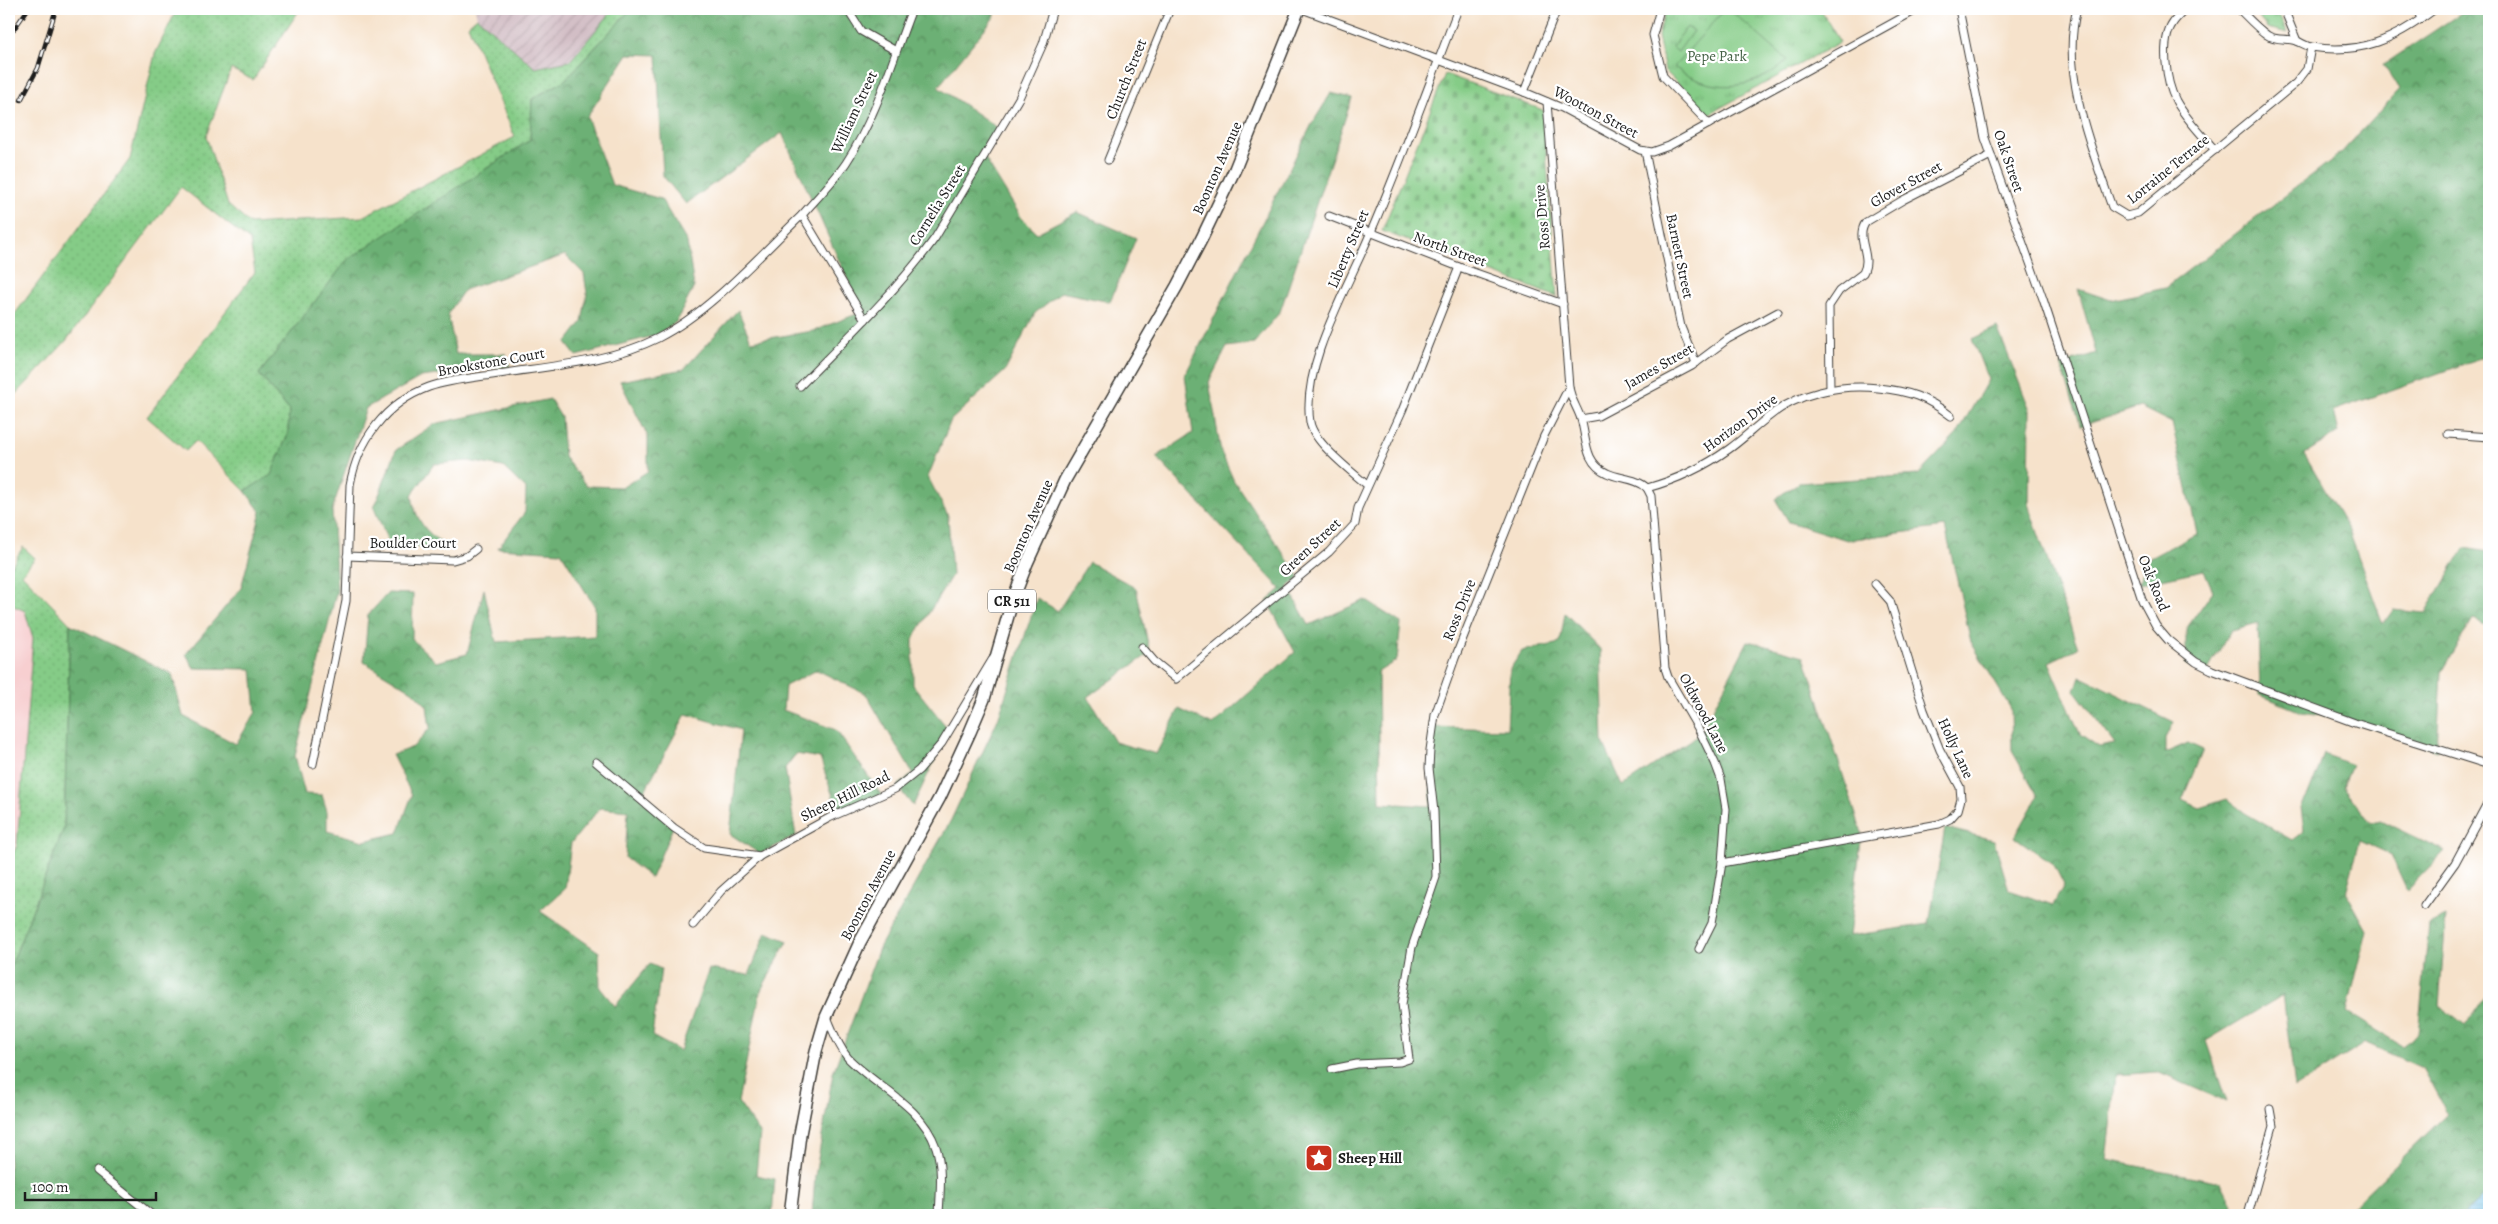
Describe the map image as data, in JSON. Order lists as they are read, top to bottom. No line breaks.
{"streets":{"main road":["Boonton Avenue","CR 511"],"street":["Church Street","William Street","Wootton Street","Oak Street","Lorraine Terrace","Glover Street","Cornelia Street","Ross Drive","Liberty Street","North Street","Barnett Street","Brookstone Court","James Street","Horizon Drive","Boulder Court","Green Street","Oak Road","Oldwood Lane","Holly Lane","Sheep Hill Road"]},"crossings":[["William Street","Brookstone Court"],["Wootton Street","Boonton Avenue"],["Wootton Street","Ross Drive"],["Wootton Street","Liberty Street"],["Wootton Street","Barnett Street"],["Oak Street","Glover Street"],["Oak Street","Oak Road"],["Boonton Avenue","Sheep Hill Road"],["Glover Street","Horizon Drive"],["Ross Drive","North Street"],["Liberty Street","North Street"],["Liberty Street","Green Street"],["North Street","Green Street"],["Barnett Street","James Street"],["Brookstone Court","Boulder Court"],["Horizon Drive","Oldwood Lane"],["Oldwood Lane","Holly Lane"]],"parks":["Pepe Park"],"places":{"place":["Sheep Hill"]},"scale_bar":"100 m"}
